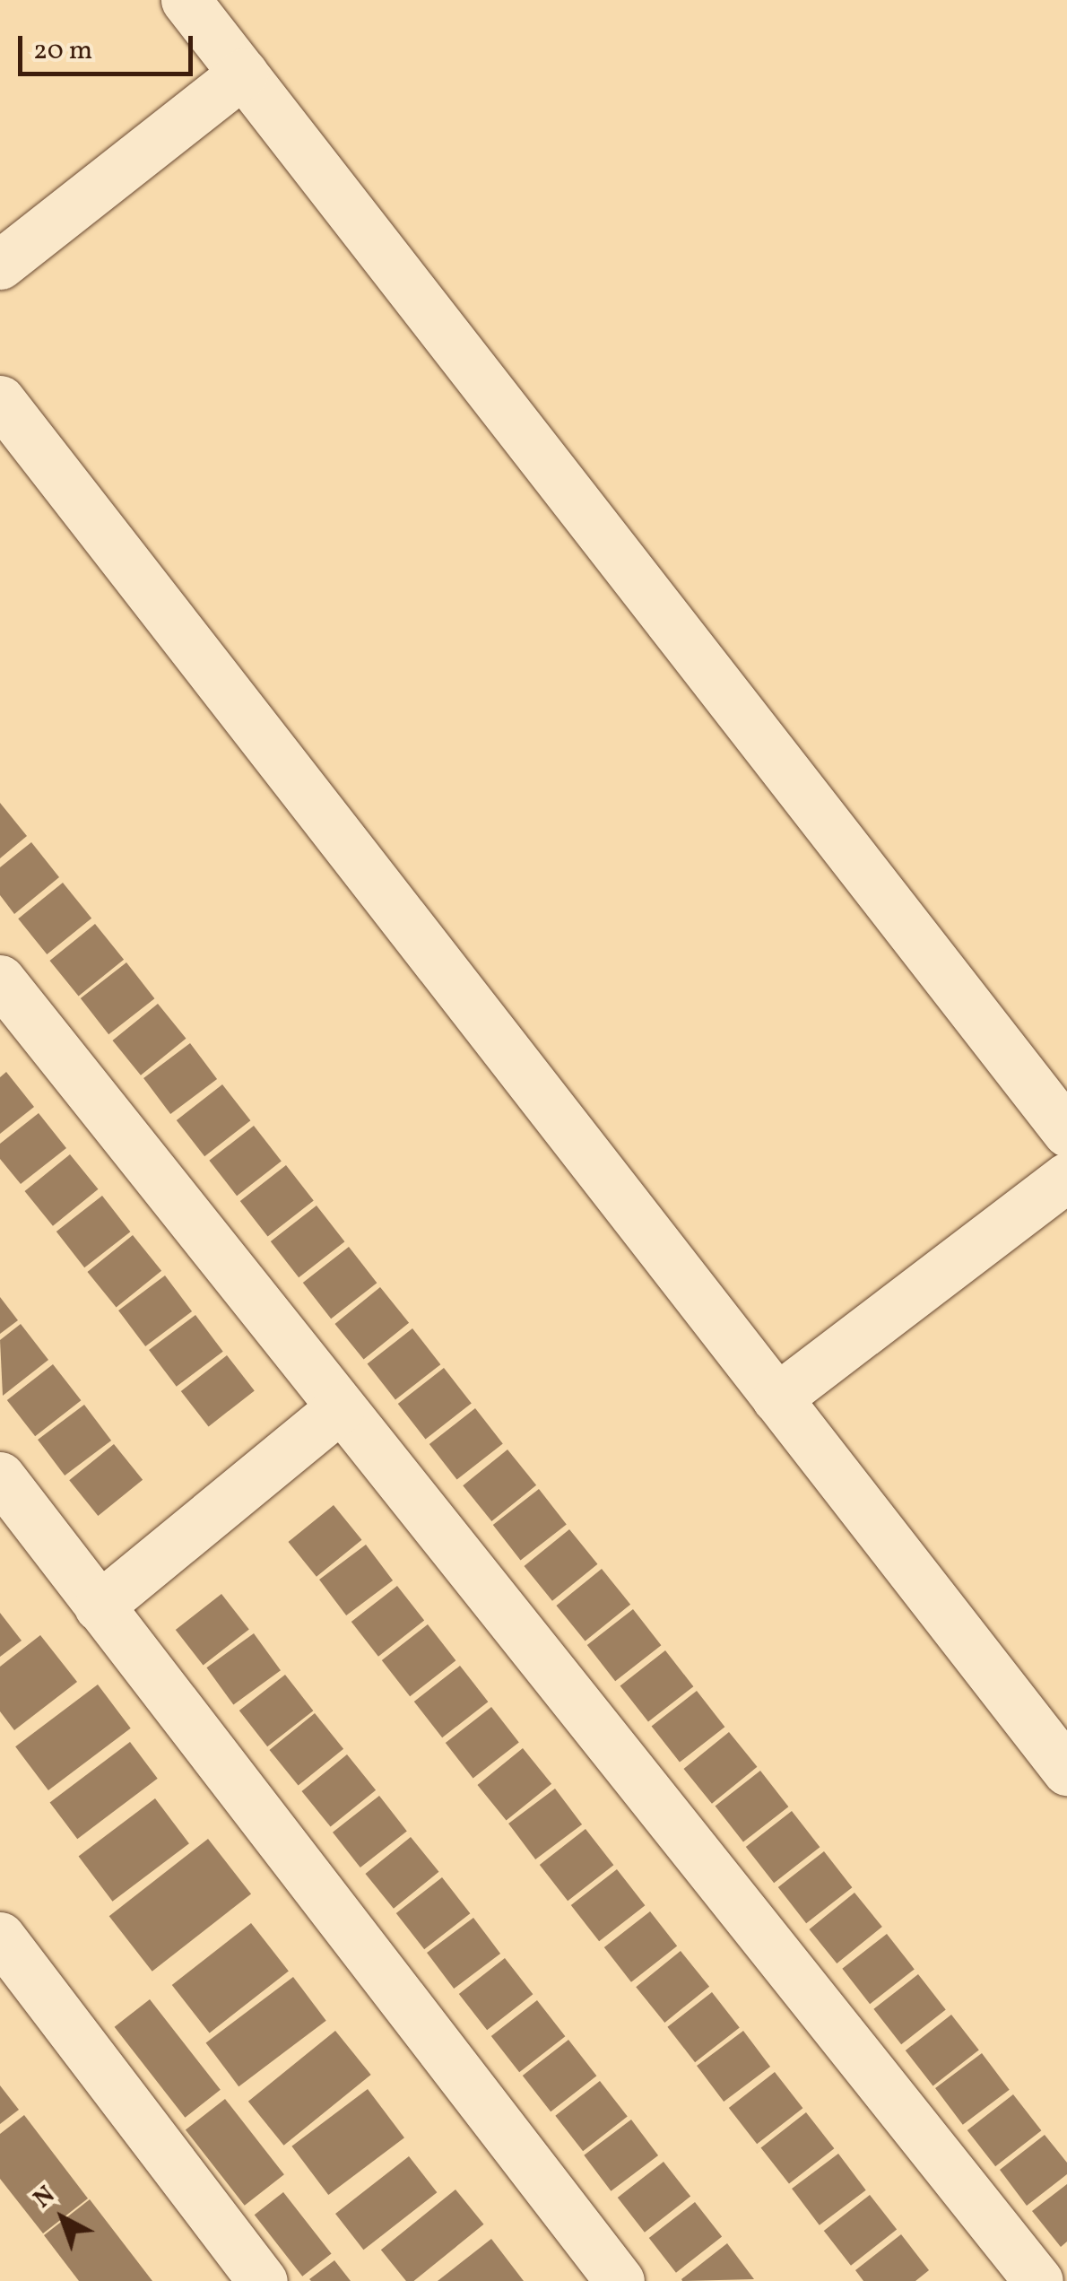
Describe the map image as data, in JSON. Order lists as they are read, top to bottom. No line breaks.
{"scale_bar":"20 m","north":"top left"}
